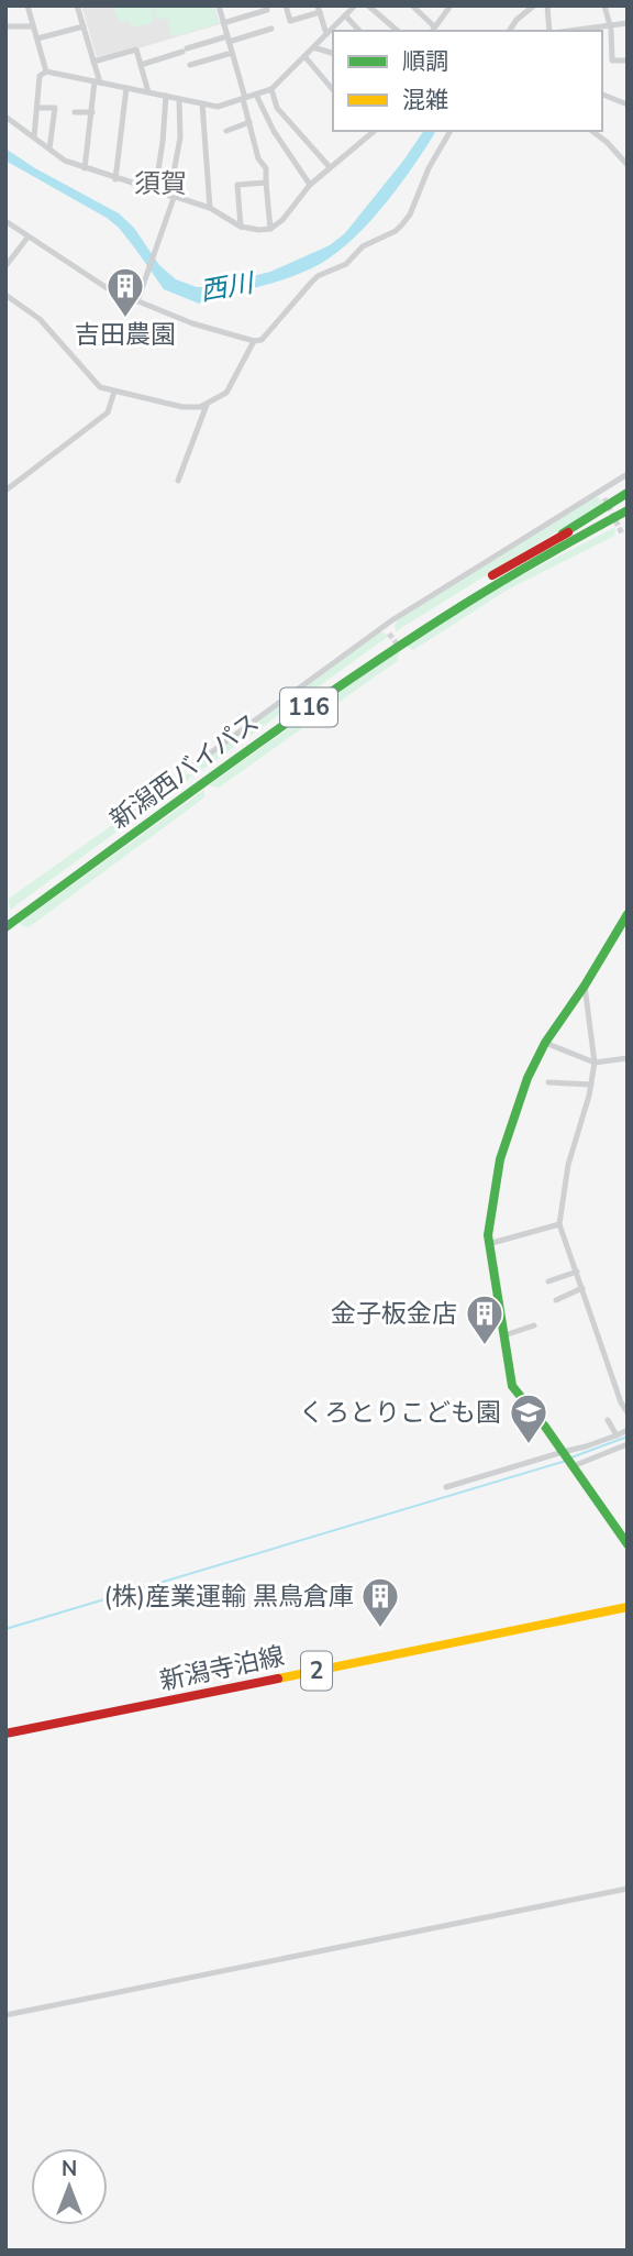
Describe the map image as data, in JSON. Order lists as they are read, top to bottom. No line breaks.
{"streets":{"main road":["116","新潟西バイパス","新潟寺泊線","2"]},"districts":["須賀"],"water":["西川"],"places":{"building":["吉田農園","金子板金店","(株)産業運輸 黒鳥倉庫"],"school or university":["くろとりこども園"]},"legend":["順調","混雑"],"north":"top"}
